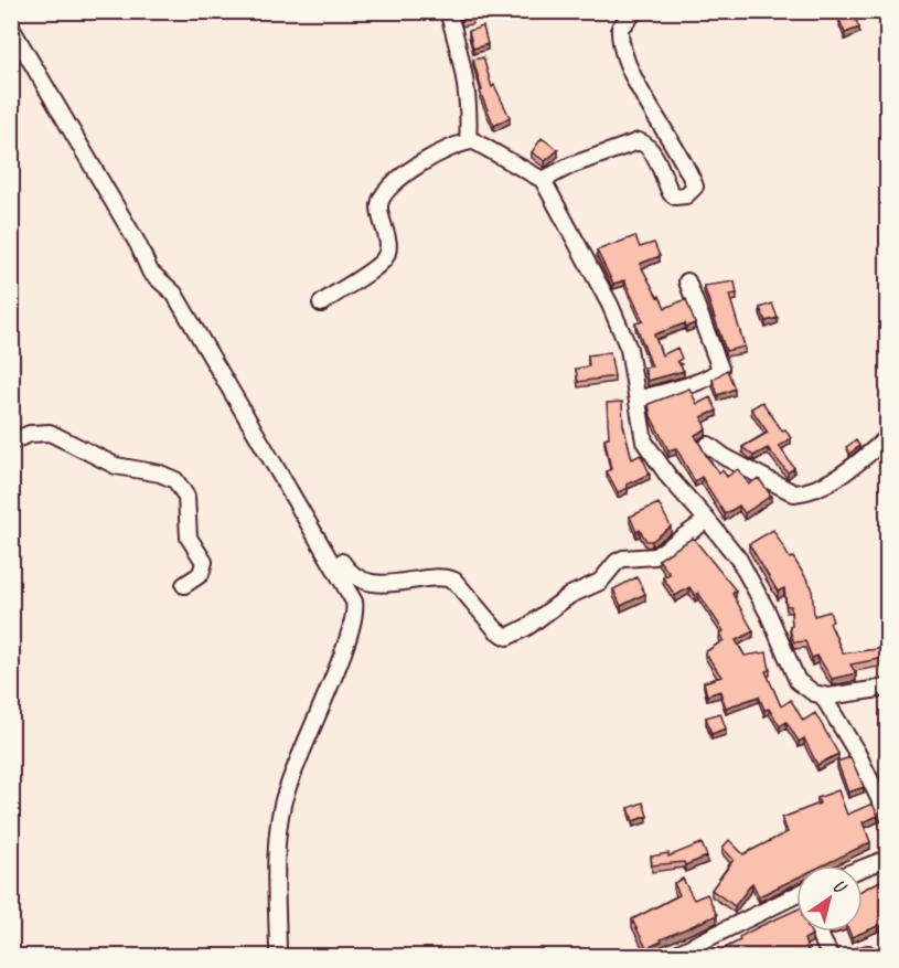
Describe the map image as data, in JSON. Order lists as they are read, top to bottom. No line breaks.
{"north":"top right"}
